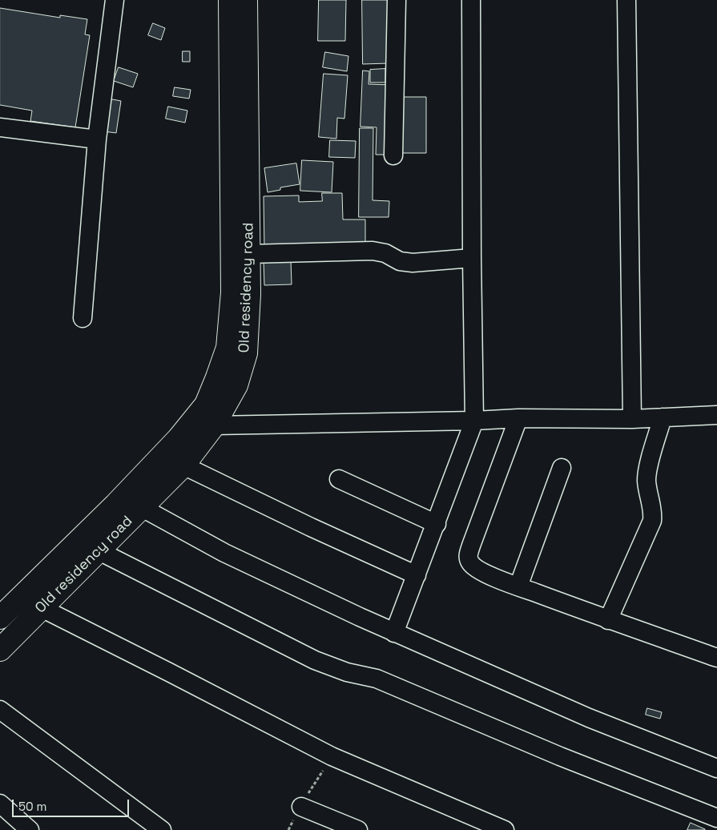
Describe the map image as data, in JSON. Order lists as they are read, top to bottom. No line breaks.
{"streets":{"highway":["Old residency road"]},"scale_bar":"50 m"}
